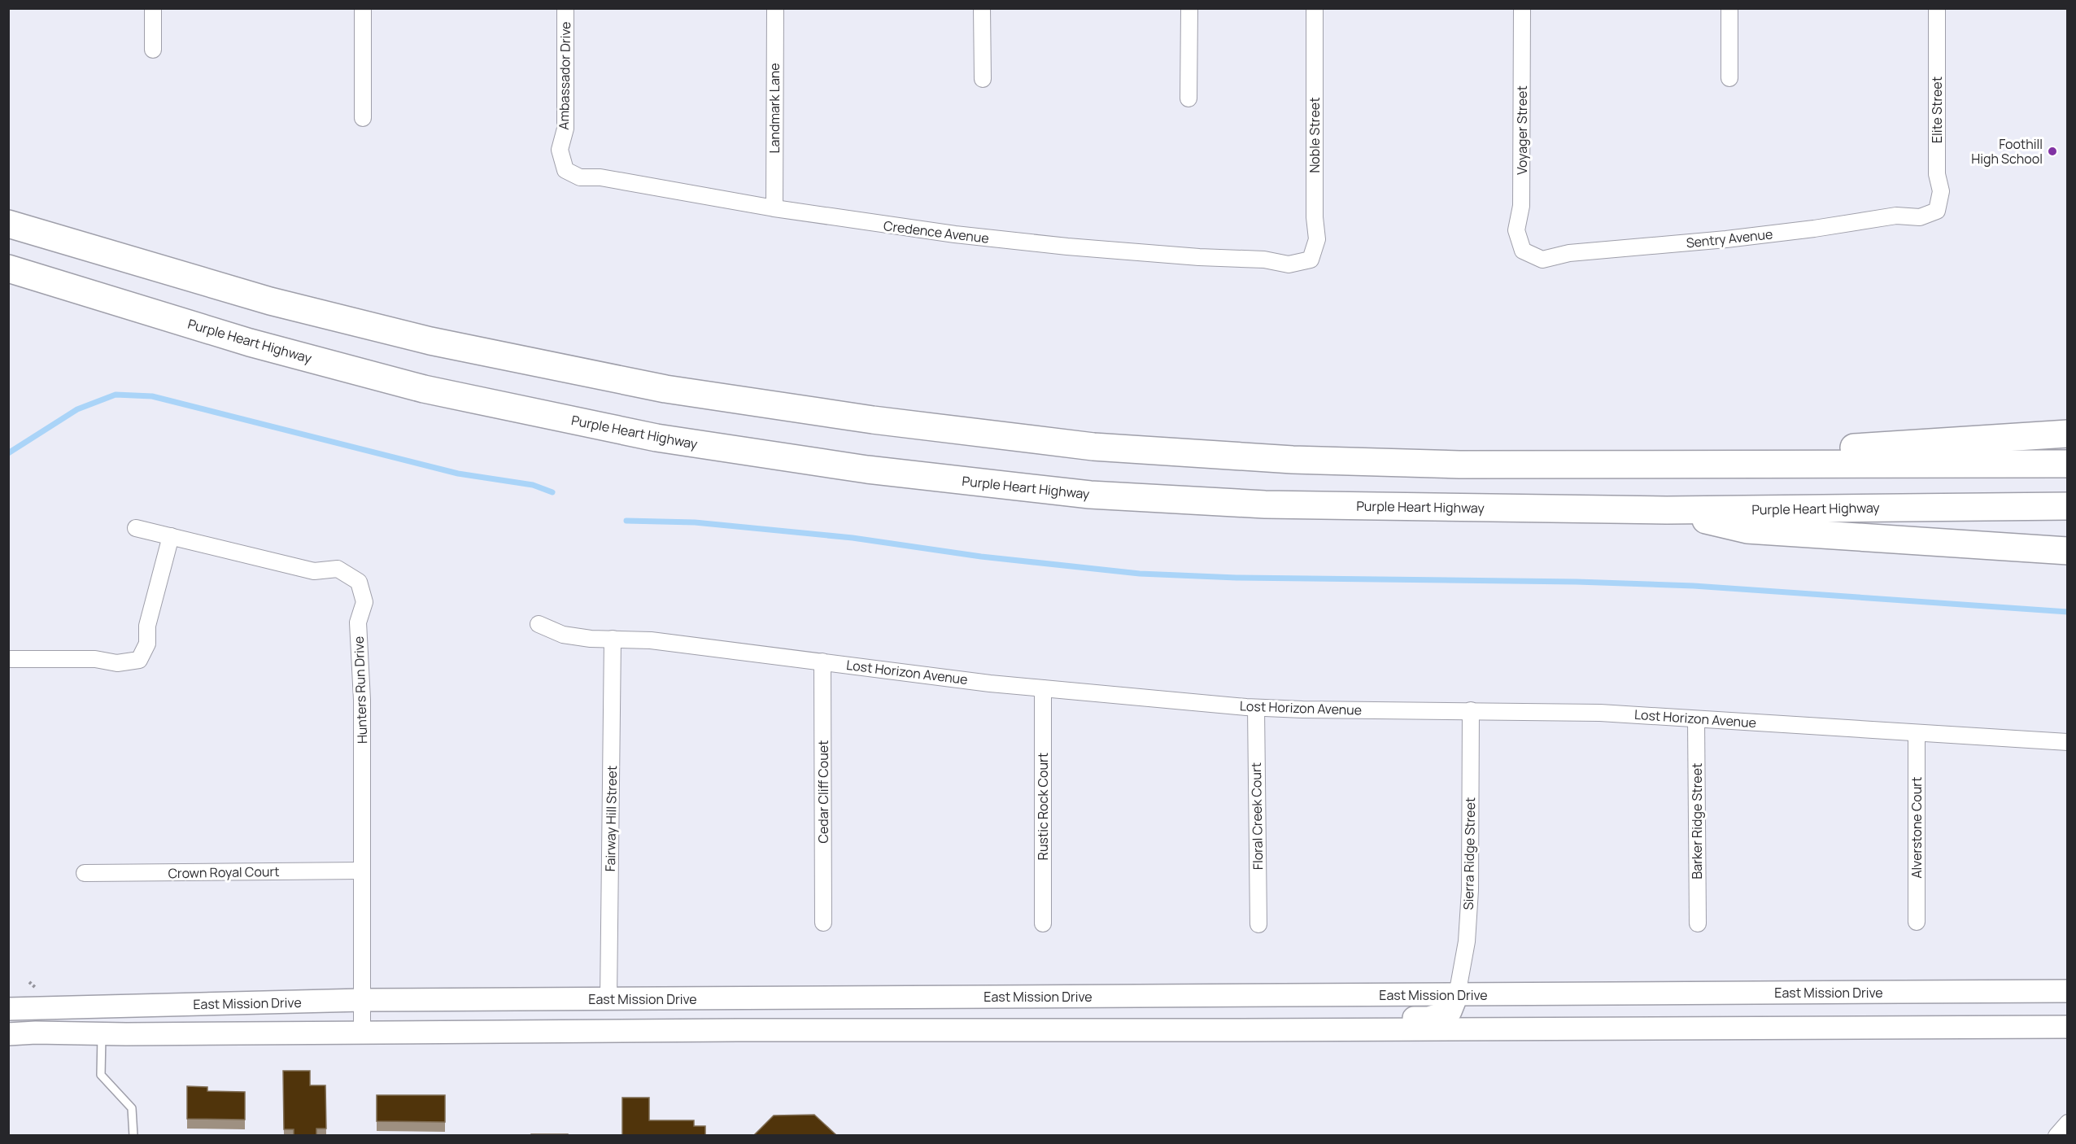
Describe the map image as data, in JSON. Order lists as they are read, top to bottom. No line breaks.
{"streets":{"highway":["Purple Heart Highway"],"street":["Ambassador Drive","Landmark Lane","Elite Street","Voyager Street","Noble Street","Credence Avenue","Sentry Avenue","Lost Horizon Avenue","Hunters Run Drive","Cedar Cliff Couet","Rustic Rock Court","Floral Creek Court","Fairway Hill Street","Barker Ridge Street","Alverstone Court","Sierra Ridge Street","Crown Royal Court","East Mission Drive"]},"crossings":[["Ambassador Drive","Credence Avenue"],["Landmark Lane","Credence Avenue"],["Elite Street","Sentry Avenue"],["Voyager Street","Sentry Avenue"],["Noble Street","Credence Avenue"],["Lost Horizon Avenue","Cedar Cliff Couet"],["Lost Horizon Avenue","Rustic Rock Court"],["Lost Horizon Avenue","Floral Creek Court"],["Lost Horizon Avenue","Fairway Hill Street"],["Lost Horizon Avenue","Barker Ridge Street"],["Lost Horizon Avenue","Alverstone Court"],["Lost Horizon Avenue","Sierra Ridge Street"],["Hunters Run Drive","Crown Royal Court"],["Hunters Run Drive","East Mission Drive"],["Fairway Hill Street","East Mission Drive"],["Sierra Ridge Street","East Mission Drive"]],"places":["Foothill High School"]}
